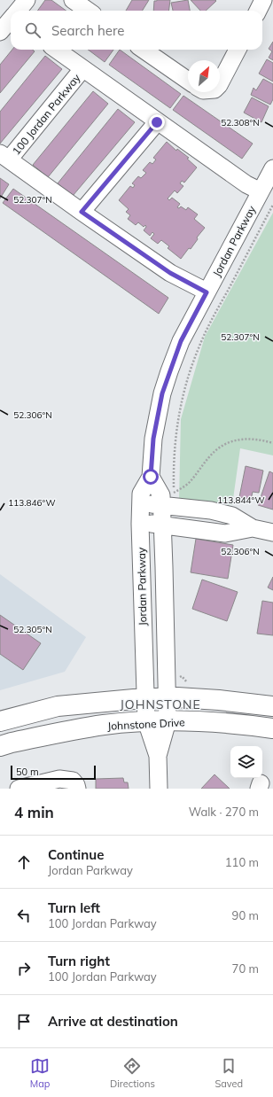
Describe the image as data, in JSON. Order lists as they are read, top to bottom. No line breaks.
{"streets":{"main road":["Johnstone Drive"],"street":["100 Jordan Parkway","Jordan Parkway"]},"crossings":[["100 Jordan Parkway","Jordan Parkway"],["Jordan Parkway","Johnstone Drive"]],"districts":["JOHNSTONE"],"scale_bar":"50 m","north":"top right","page":{"search":"Search here","scale":"50 m","heading":["4 min","Walk · 270 m"],"list":[["Continue","Jordan Parkway","110 m"],["Turn left","100 Jordan Parkway","90 m"],["Turn right","100 Jordan Parkway","70 m"],"Arrive at destination"],"nav":["Map","Directions","Saved"]},"coordinates":["52.308°N","52.307°N","52.306°N","113.844°W","113.846°W","52.305°N"]}
